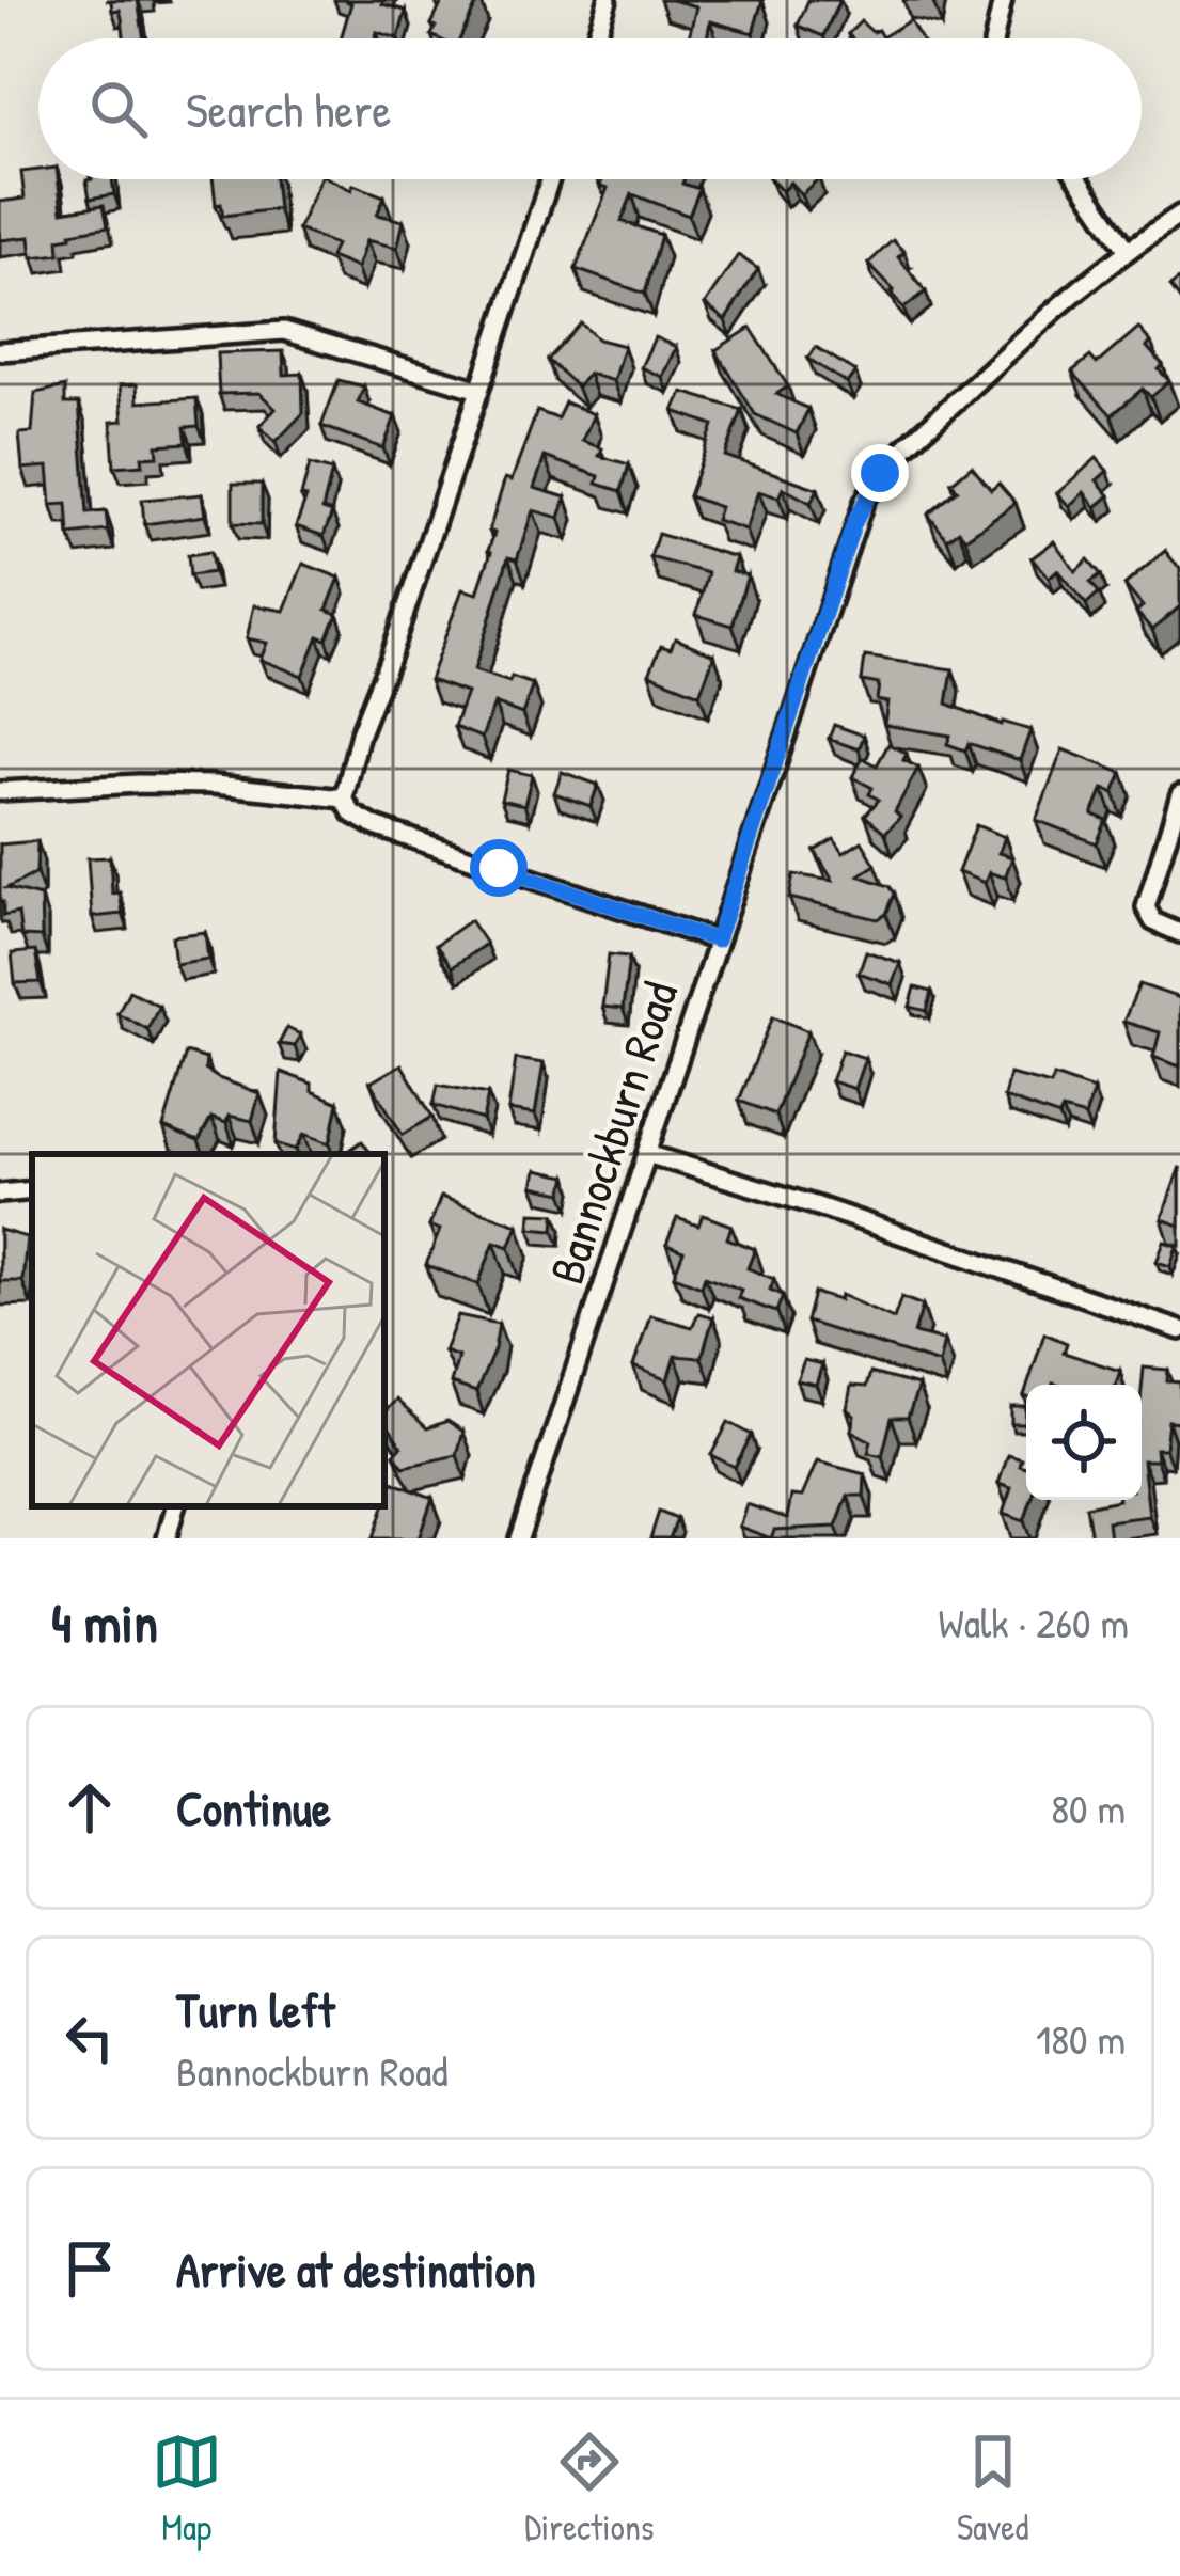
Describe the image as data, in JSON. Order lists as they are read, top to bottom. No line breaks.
{"streets":{"street":["Bannockburn Road"]},"page":{"search":"Search here","heading":["4 min","Walk · 260 m"],"list":[["Continue","80 m"],["Turn left","Bannockburn Road","180 m"],"Arrive at destination"],"nav":["Map","Directions","Saved"]}}
